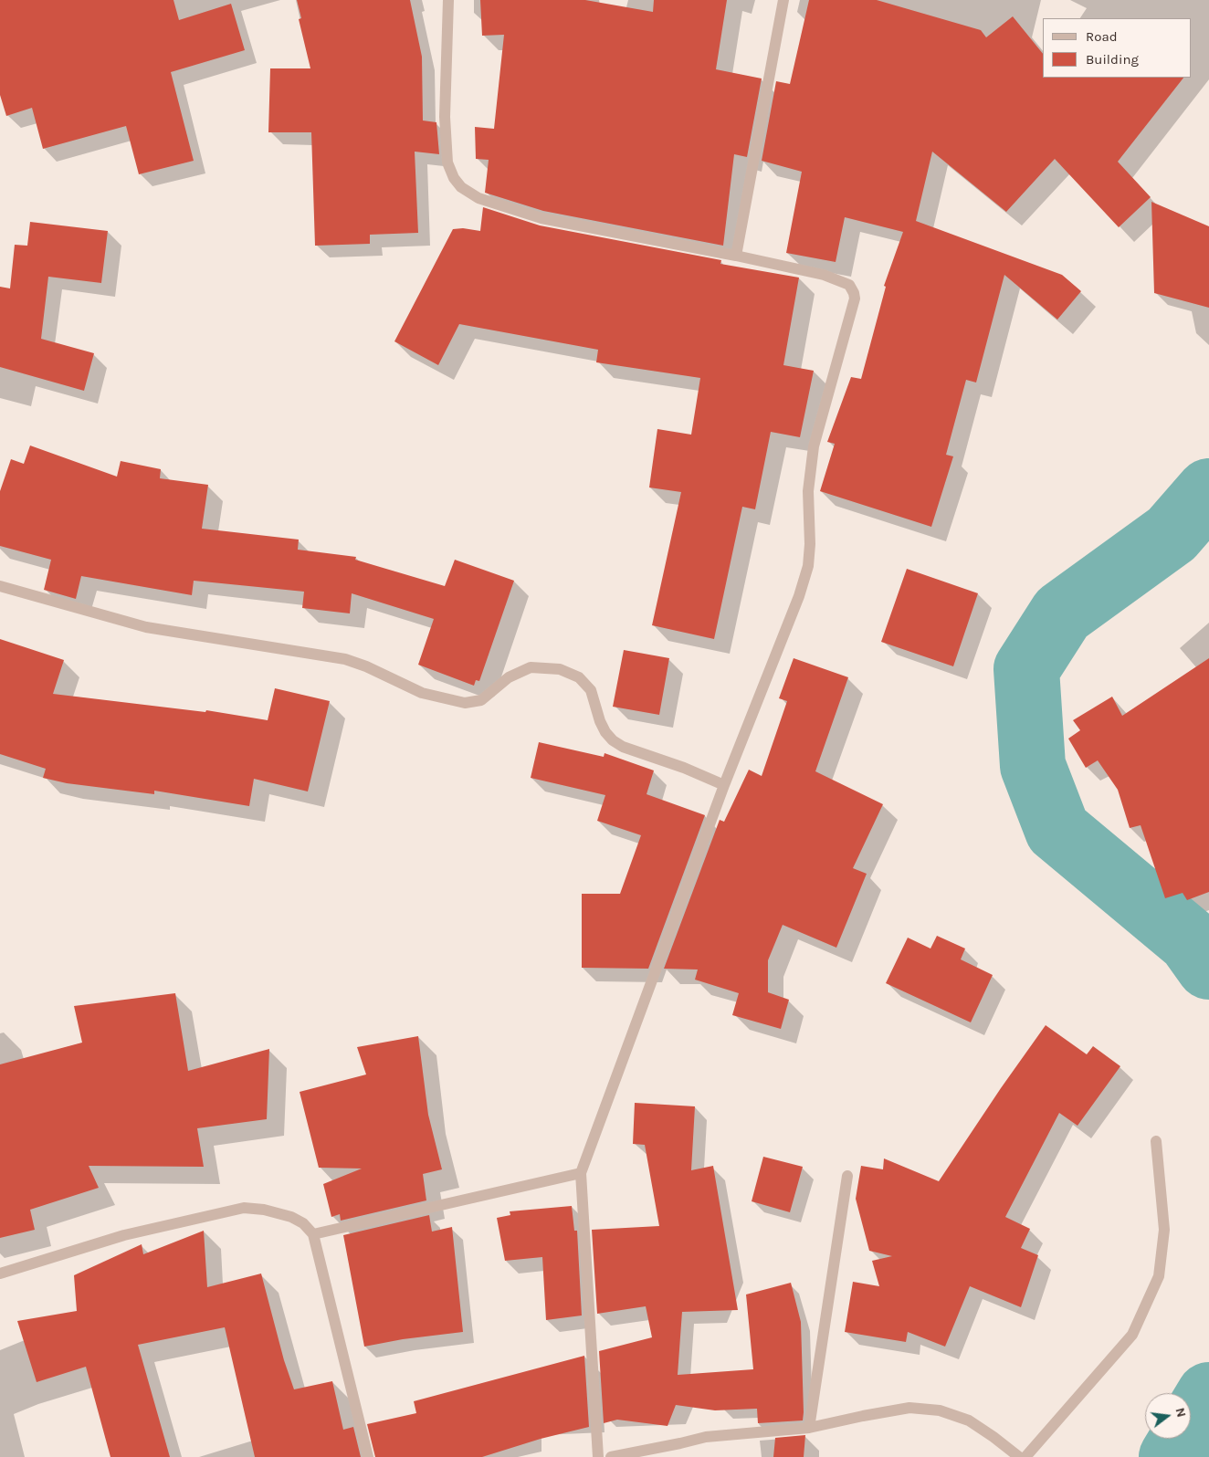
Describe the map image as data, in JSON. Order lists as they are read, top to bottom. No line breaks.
{"legend":["Road","Building"],"north":"right"}
